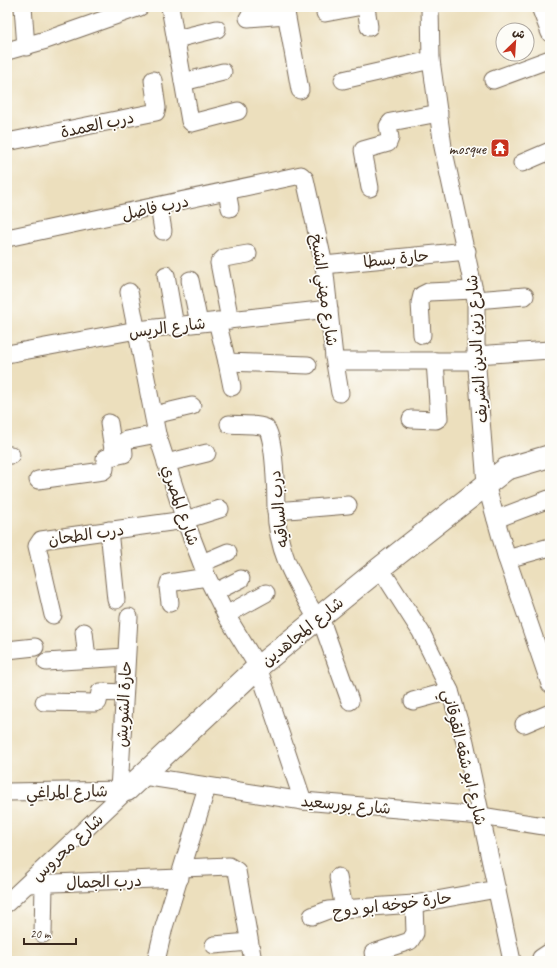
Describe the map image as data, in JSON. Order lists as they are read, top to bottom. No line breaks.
{"streets":{"street":["درب العمدة","درب فاضل","حارة بسطا","شارع مهني الشيخ","شارع الريس","شارع زين الدين الشريف","شارع المصري","درب الساقيه","درب الطحان","شارع المجاهدين","حارة الشويش","شارع ابو شقه القوقاني","شارع المراغي","شارع بورسعيد","شارع محروس","درب الجمال","حارة خوخه ابو دوح"]},"crossings":[["درب فاضل","شارع مهني الشيخ"],["حارة بسطا","شارع مهني الشيخ"],["حارة بسطا","شارع زين الدين الشريف"],["شارع مهني الشيخ","شارع الريس"],["شارع مهني الشيخ","شارع زين الدين الشريف"],["شارع الريس","شارع المصري"],["شارع زين الدين الشريف","شارع المجاهدين"],["شارع المصري","درب الطحان"],["شارع المصري","شارع المجاهدين"],["شارع المصري","شارع بورسعيد"],["درب الساقيه","شارع المجاهدين"],["شارع المجاهدين","حارة الشويش"],["شارع المجاهدين","شارع ابو شقه القوقاني"],["شارع المجاهدين","شارع المراغي"],["شارع المجاهدين","شارع بورسعيد"],["شارع المجاهدين","شارع محروس"],["حارة الشويش","شارع المراغي"],["حارة الشويش","شارع محروس"],["شارع ابو شقه القوقاني","شارع بورسعيد"],["شارع ابو شقه القوقاني","حارة خوخه ابو دوح"],["شارع المراغي","شارع محروس"],["شارع محروس","درب الجمال"]],"places":{"temple":["mosque"]},"scale_bar":"20 m","north":"top right"}
